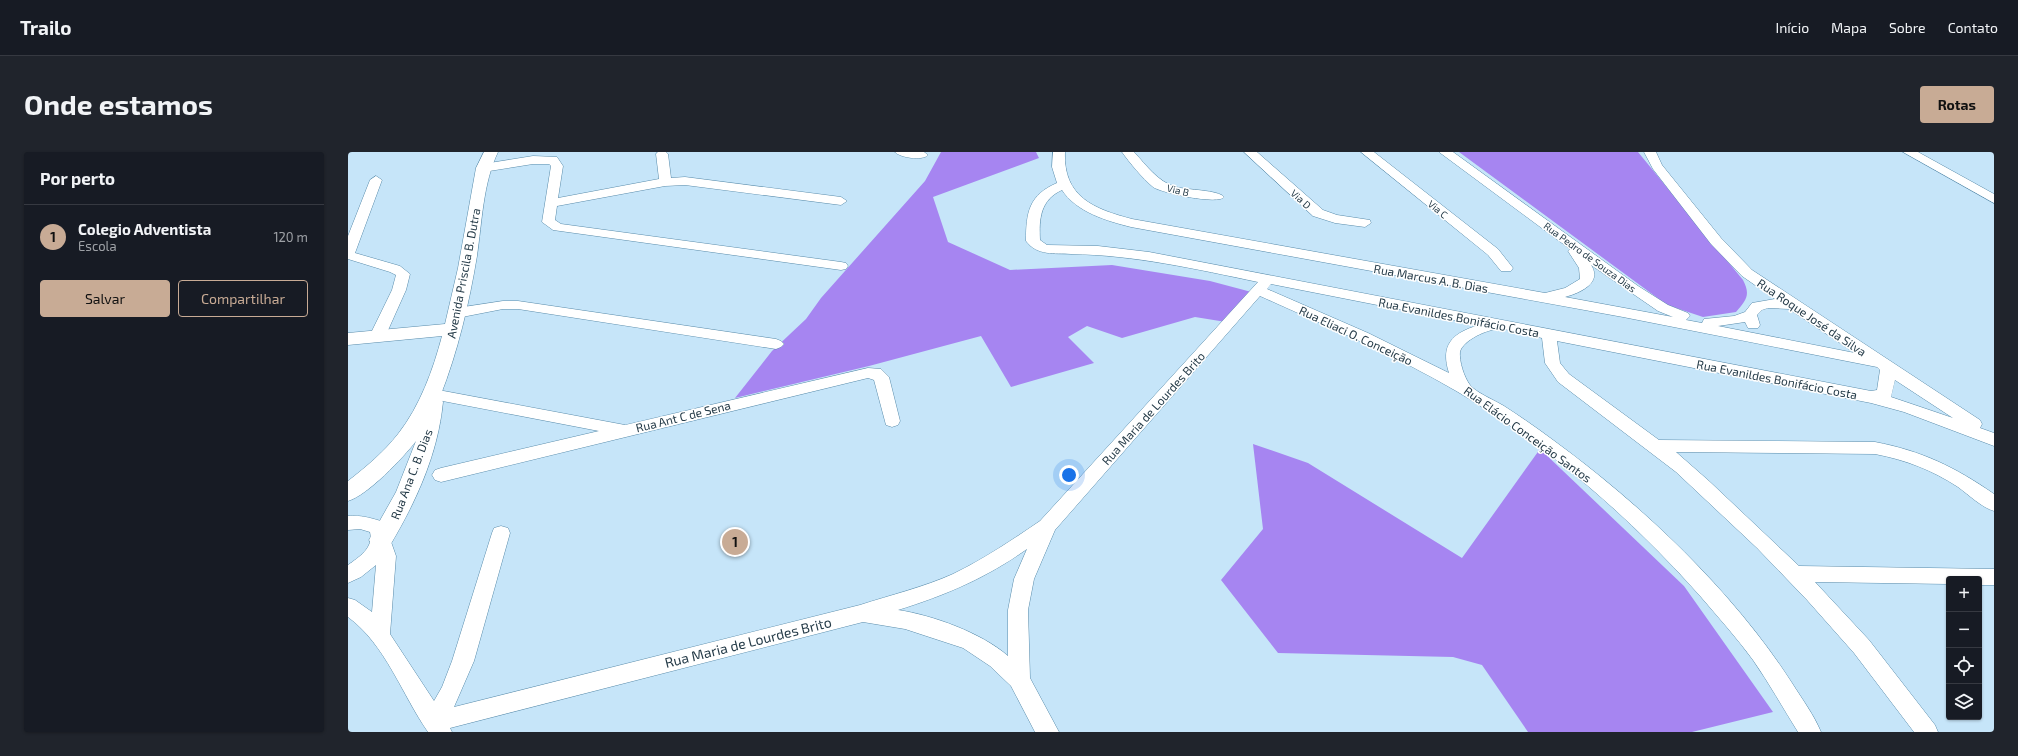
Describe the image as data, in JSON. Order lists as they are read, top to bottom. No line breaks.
{"streets":{"street":["Via B","Via D","Via C","Rua Pedro de Souza Dias","Avenida Priscila B. Dutra","Rua Marcus A. B. Dias","Rua Evanildes Bonifácio Costa","Rua Roque José da Silva","Rua Eliaci O. Conceição","Rua Maria de Lourdes Brito","Rua Ant C de Sena","Rua Elácio Conceição Santos","Rua Ana C. B. Dias"]},"crossings":[["Rua Pedro de Souza Dias","Rua Roque José da Silva"],["Avenida Priscila B. Dutra","Rua Ana C. B. Dias"],["Rua Marcus A. B. Dias","Rua Evanildes Bonifácio Costa"],["Rua Marcus A. B. Dias","Rua Roque José da Silva"],["Rua Evanildes Bonifácio Costa","Rua Eliaci O. Conceição"],["Rua Evanildes Bonifácio Costa","Rua Maria de Lourdes Brito"],["Rua Evanildes Bonifácio Costa","Rua Elácio Conceição Santos"],["Rua Eliaci O. Conceição","Rua Maria de Lourdes Brito"],["Rua Eliaci O. Conceição","Rua Elácio Conceição Santos"]],"page":{"header":"Trailo","nav":["Início","Mapa","Sobre","Contato"],"buttons":["Rotas",["Salvar","Compartilhar"]],"title":"Onde estamos","heading":"Por perto","list":[{"mark":"1","name":"Colegio Adventista","note":"Escola","value":"120 m"}],"pins":"1","map_buttons":["+","−"]}}
